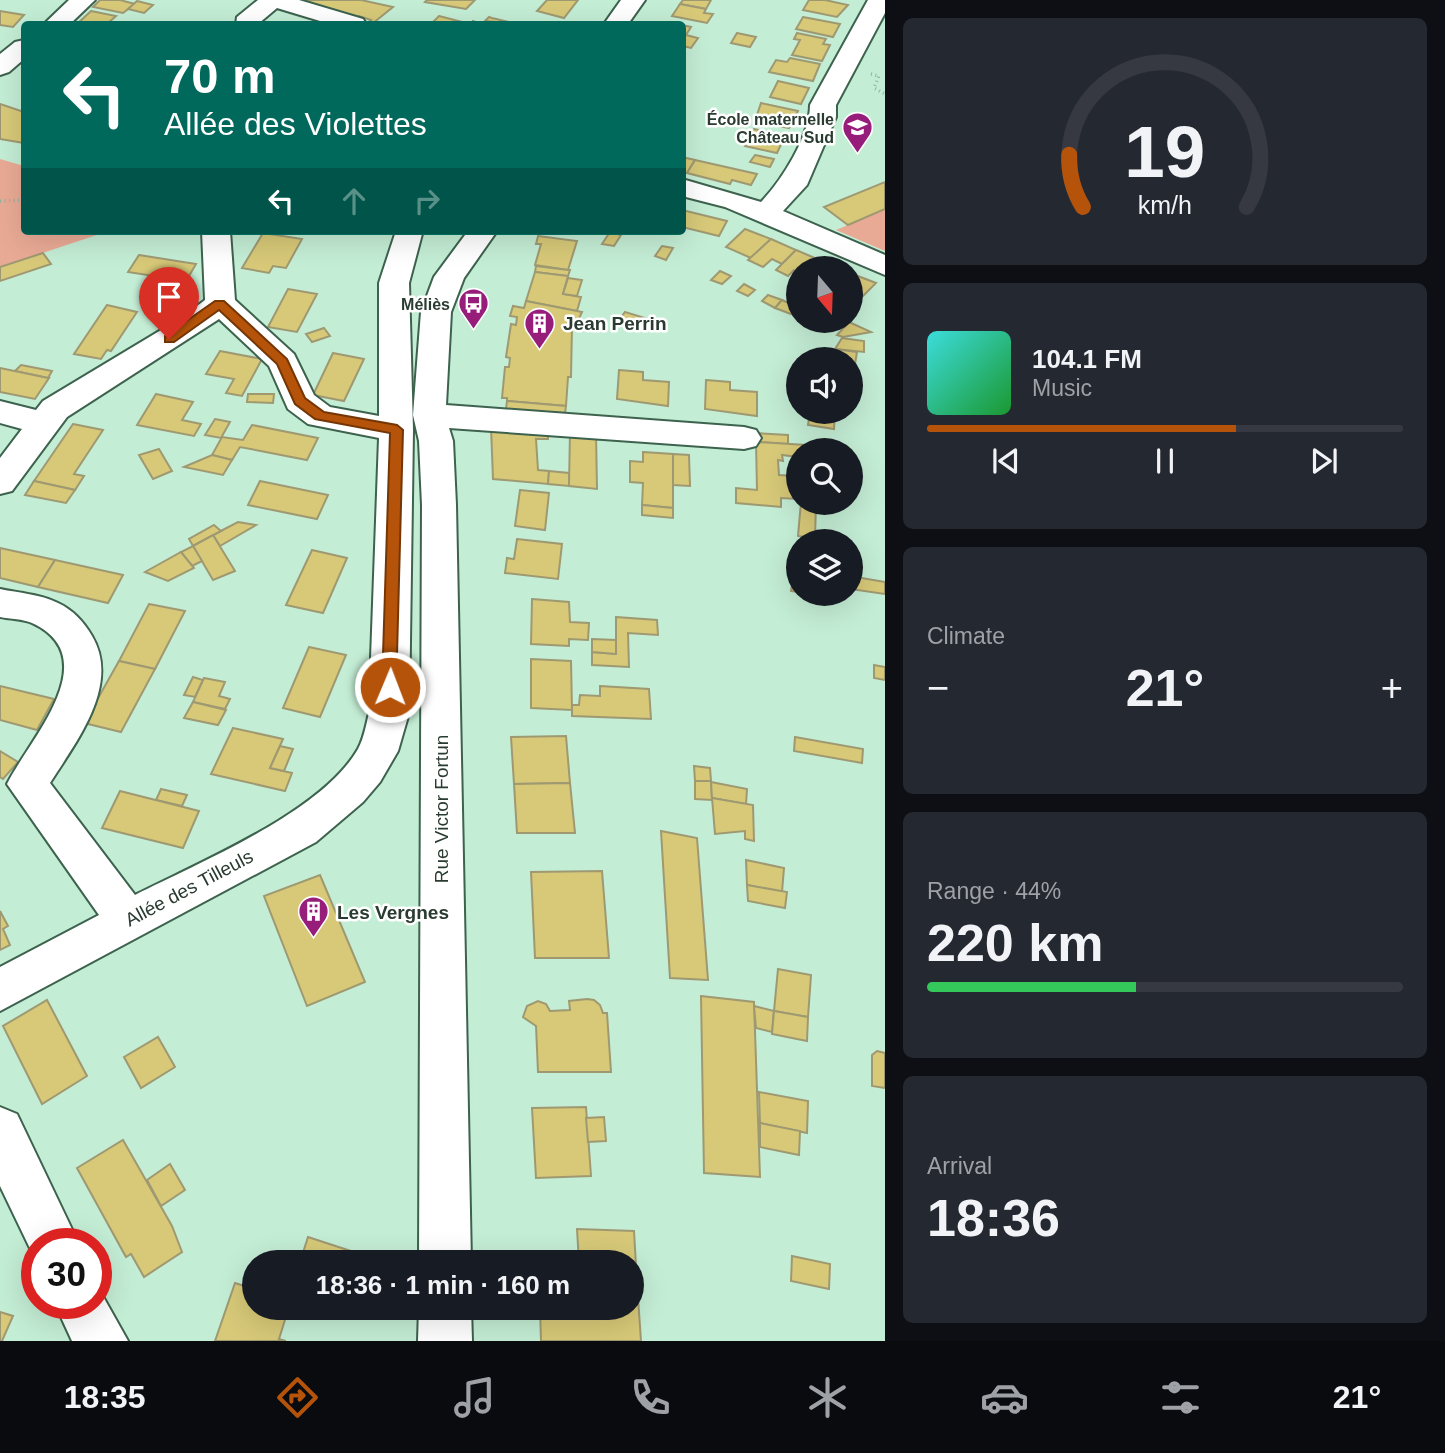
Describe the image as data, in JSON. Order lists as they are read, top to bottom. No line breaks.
{"streets":{"street":["Rue Victor Fortun","Allée des Tilleuls"]},"crossings":[["Rue Victor Fortun","Allée des Tilleuls"]],"places":{"school or university":["École maternelle Château Sud"],"bus stop":["Méliès"],"building":["Jean Perrin","Les Vergnes"]},"north":"bottom","page":{"turn":["70 m","Allée des Violettes"],"song":["104.1 FM","Music"],"tile":["Climate",["Range · 44%","220 km"],["Arrival","18:36"]],"heat":["−","21°","+"],"limit":"30","trip":"18:36 · 1 min · 160 m","tabs":["18:35","21°"],"gauge":["19","km/h"]}}
